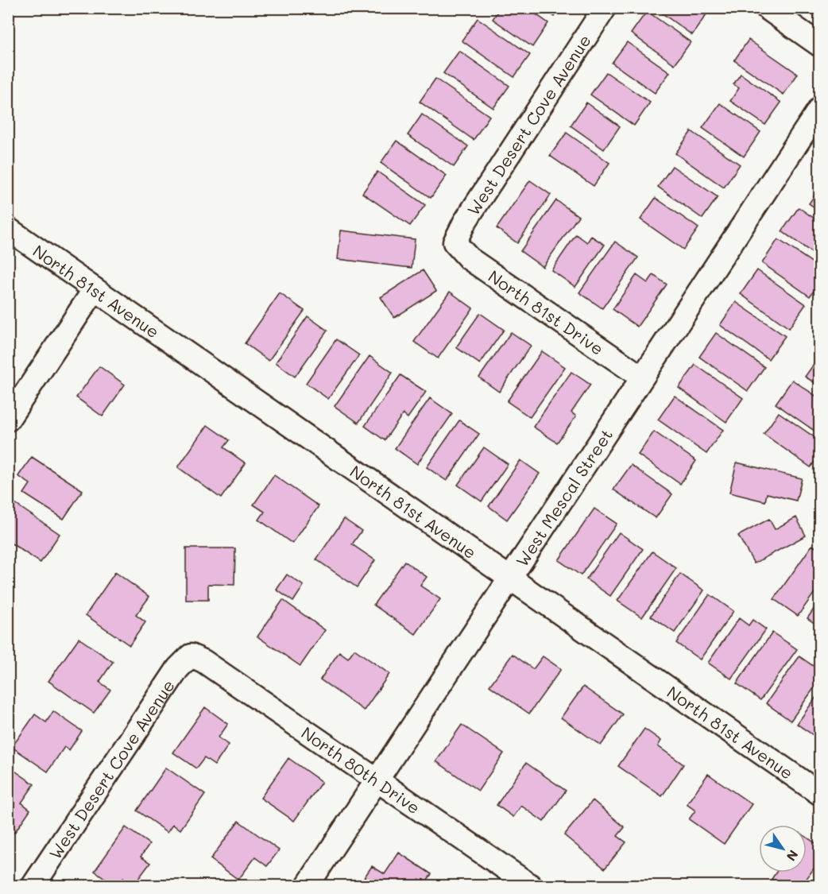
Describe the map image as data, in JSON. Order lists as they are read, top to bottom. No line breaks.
{"streets":{"street":["West Desert Cove Avenue","North 81st Avenue","North 81st Drive","West Mescal Street","North 80th Drive"]},"crossings":[["West Desert Cove Avenue","North 81st Drive"],["West Desert Cove Avenue","North 80th Drive"],["North 81st Avenue","West Mescal Street"],["North 81st Drive","West Mescal Street"],["West Mescal Street","North 80th Drive"]],"north":"bottom right"}
